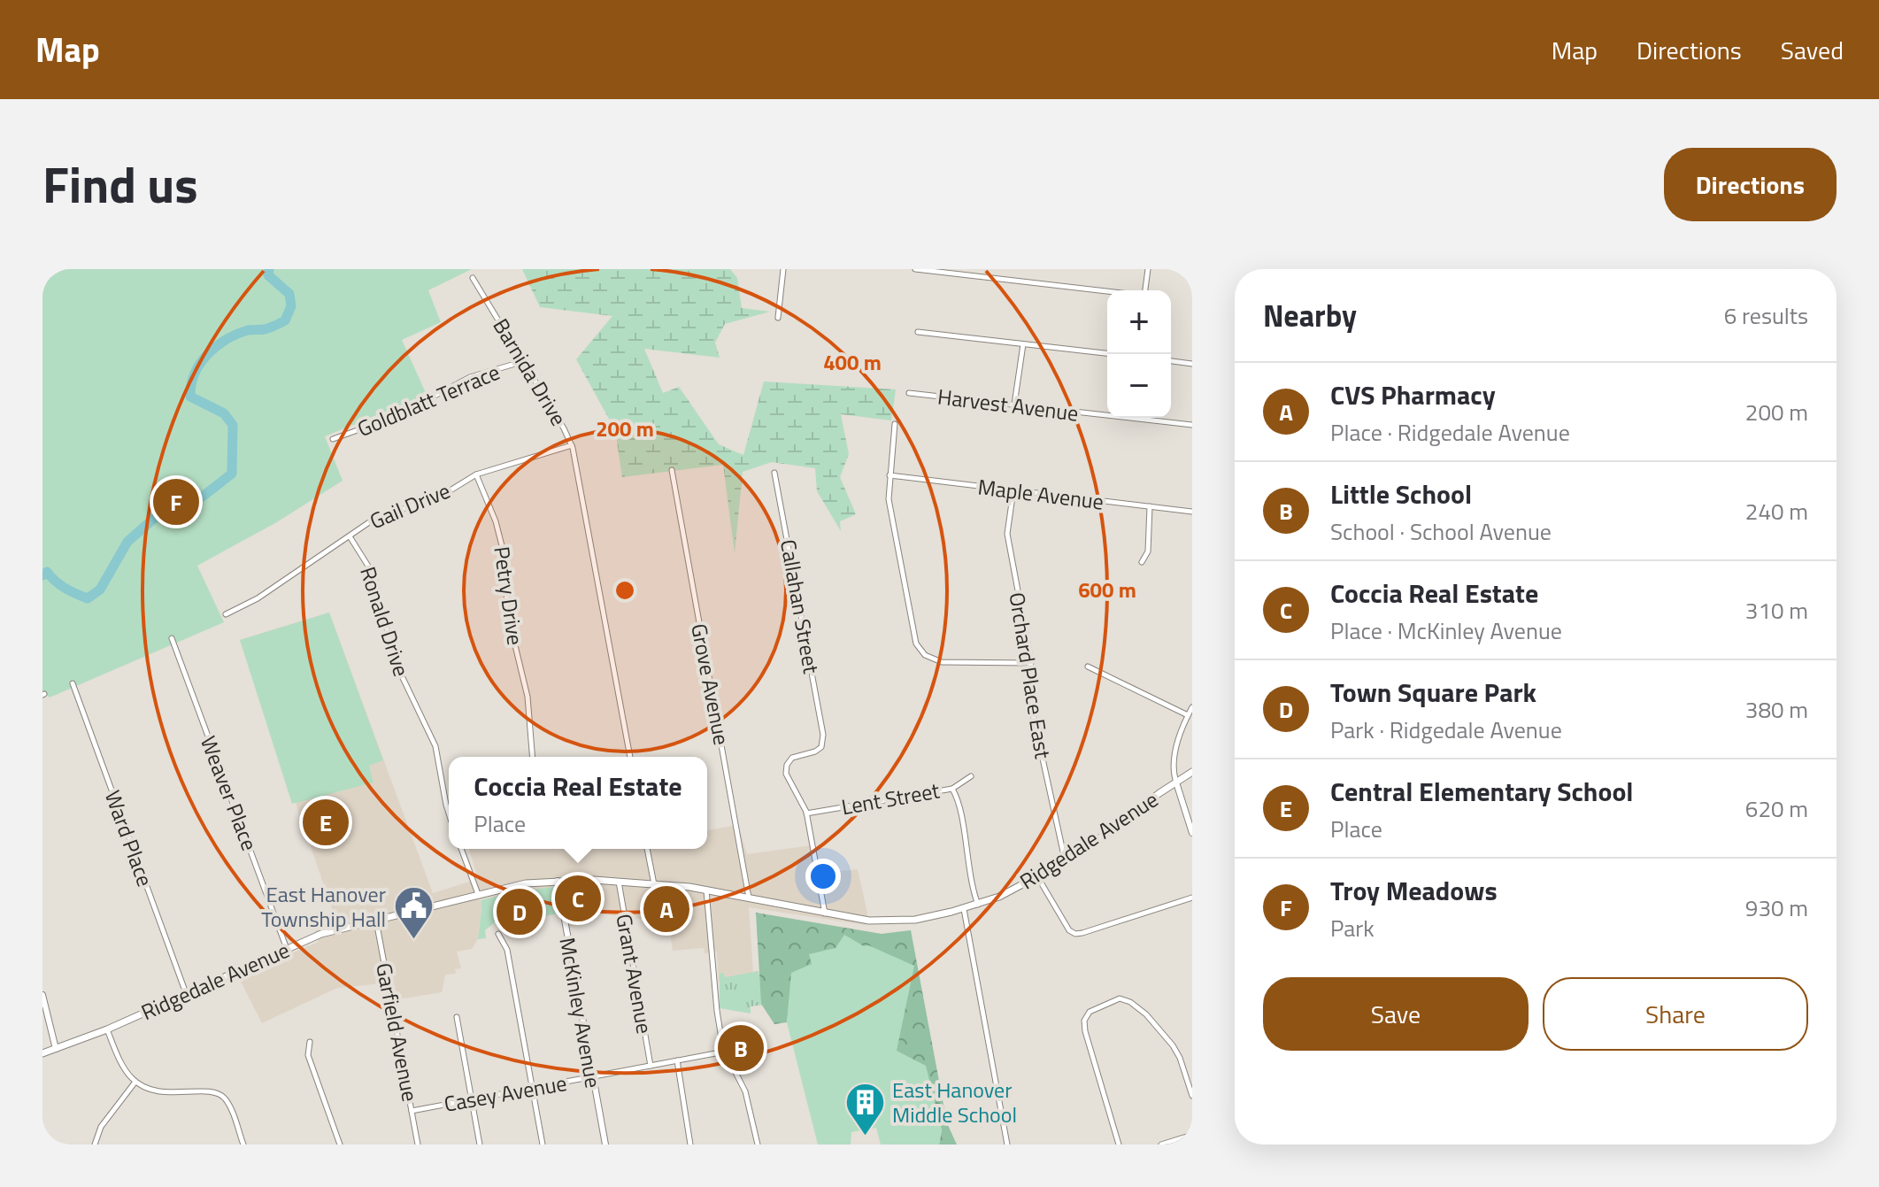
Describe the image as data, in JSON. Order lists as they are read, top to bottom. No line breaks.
{"streets":{"main road":["Ridgedale Avenue"],"street":["Barnida Drive","Goldblatt Terrace","Harvest Avenue","Maple Avenue","Gail Drive","Petry Drive","Callahan Street","Ronald Drive","Orchard Place East","Grove Avenue","Weaver Place","Lent Street","Ward Place","Grant Avenue","McKinley Avenue","Garfield Avenue","Casey Avenue"]},"crossings":[["Barnida Drive","Goldblatt Terrace"],["Barnida Drive","Gail Drive"],["Maple Avenue","Orchard Place East"],["Gail Drive","Petry Drive"],["Gail Drive","Ronald Drive"],["Callahan Street","Lent Street"],["Orchard Place East","Ridgedale Avenue"],["Grove Avenue","Ridgedale Avenue"],["Weaver Place","Ridgedale Avenue"],["Ward Place","Ridgedale Avenue"],["Ridgedale Avenue","Grant Avenue"],["Ridgedale Avenue","McKinley Avenue"],["Ridgedale Avenue","Garfield Avenue"],["Grant Avenue","Casey Avenue"],["McKinley Avenue","Casey Avenue"],["Garfield Avenue","Casey Avenue"]],"places":{"public building":["East Hanover Township Hall"],"building":["East Hanover Middle School"]},"page":{"header":"Map","nav":["Map","Directions","Saved"],"title":"Find us","buttons":["Directions",["Save","Share"]],"heading":["Nearby","6 results"],"map_buttons":["+","−"],"list":[{"mark":"A","name":"CVS Pharmacy","note":"Place · Ridgedale Avenue","value":"200 m"},{"mark":"B","name":"Little School","note":"School · School Avenue","value":"240 m"},{"mark":"C","name":"Coccia Real Estate","note":"Place · McKinley Avenue","value":"310 m"},{"mark":"D","name":"Town Square Park","note":"Park · Ridgedale Avenue","value":"380 m"},{"mark":"E","name":"Central Elementary School","note":"Place","value":"620 m"},{"mark":"F","name":"Troy Meadows","note":"Park","value":"930 m"}],"pins":["F","E","C","A","D","B"],"popup":["Coccia Real Estate","Place"]},"rings":["400 m","200 m","600 m"]}
